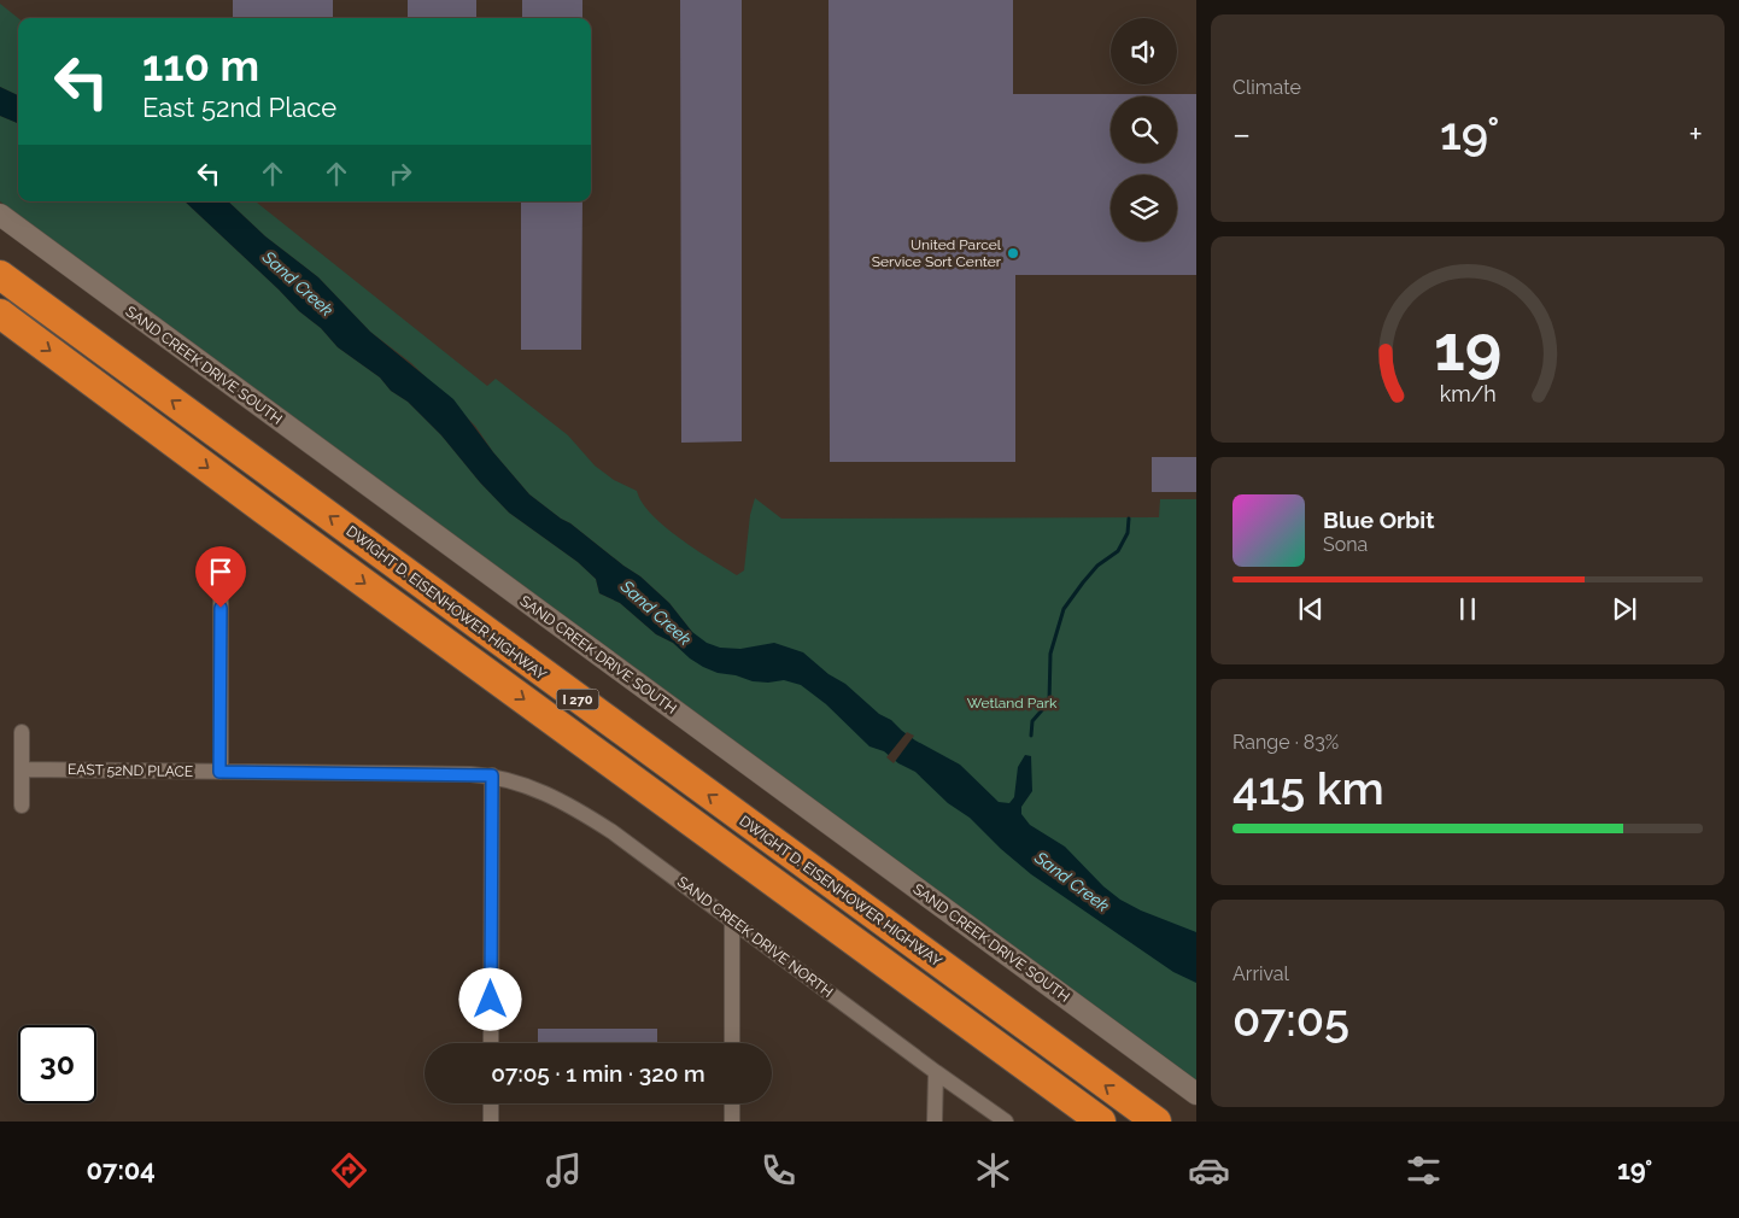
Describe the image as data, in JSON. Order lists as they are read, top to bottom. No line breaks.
{"streets":{"highway":["DWIGHT D. EISENHOWER HIGHWAY","I 270"],"main road":["SAND CREEK DRIVE SOUTH"],"street":["EAST 52ND PLACE","SAND CREEK DRIVE NORTH"]},"crossings":[["EAST 52ND PLACE","SAND CREEK DRIVE NORTH"]],"water":["Sand Creek"],"parks":["Wetland Park"],"places":["United Parcel Service Sort Center"],"page":{"tile":["Climate",["Range · 83%","415 km"],["Arrival","07:05"]],"turn":["110 m","East 52nd Place"],"heat":["−","19°","+"],"song":["Blue Orbit","Sona"],"limit":"30","trip":"07:05 · 1 min · 320 m","tabs":["07:04","19°"],"gauge":["19","km/h"]}}
